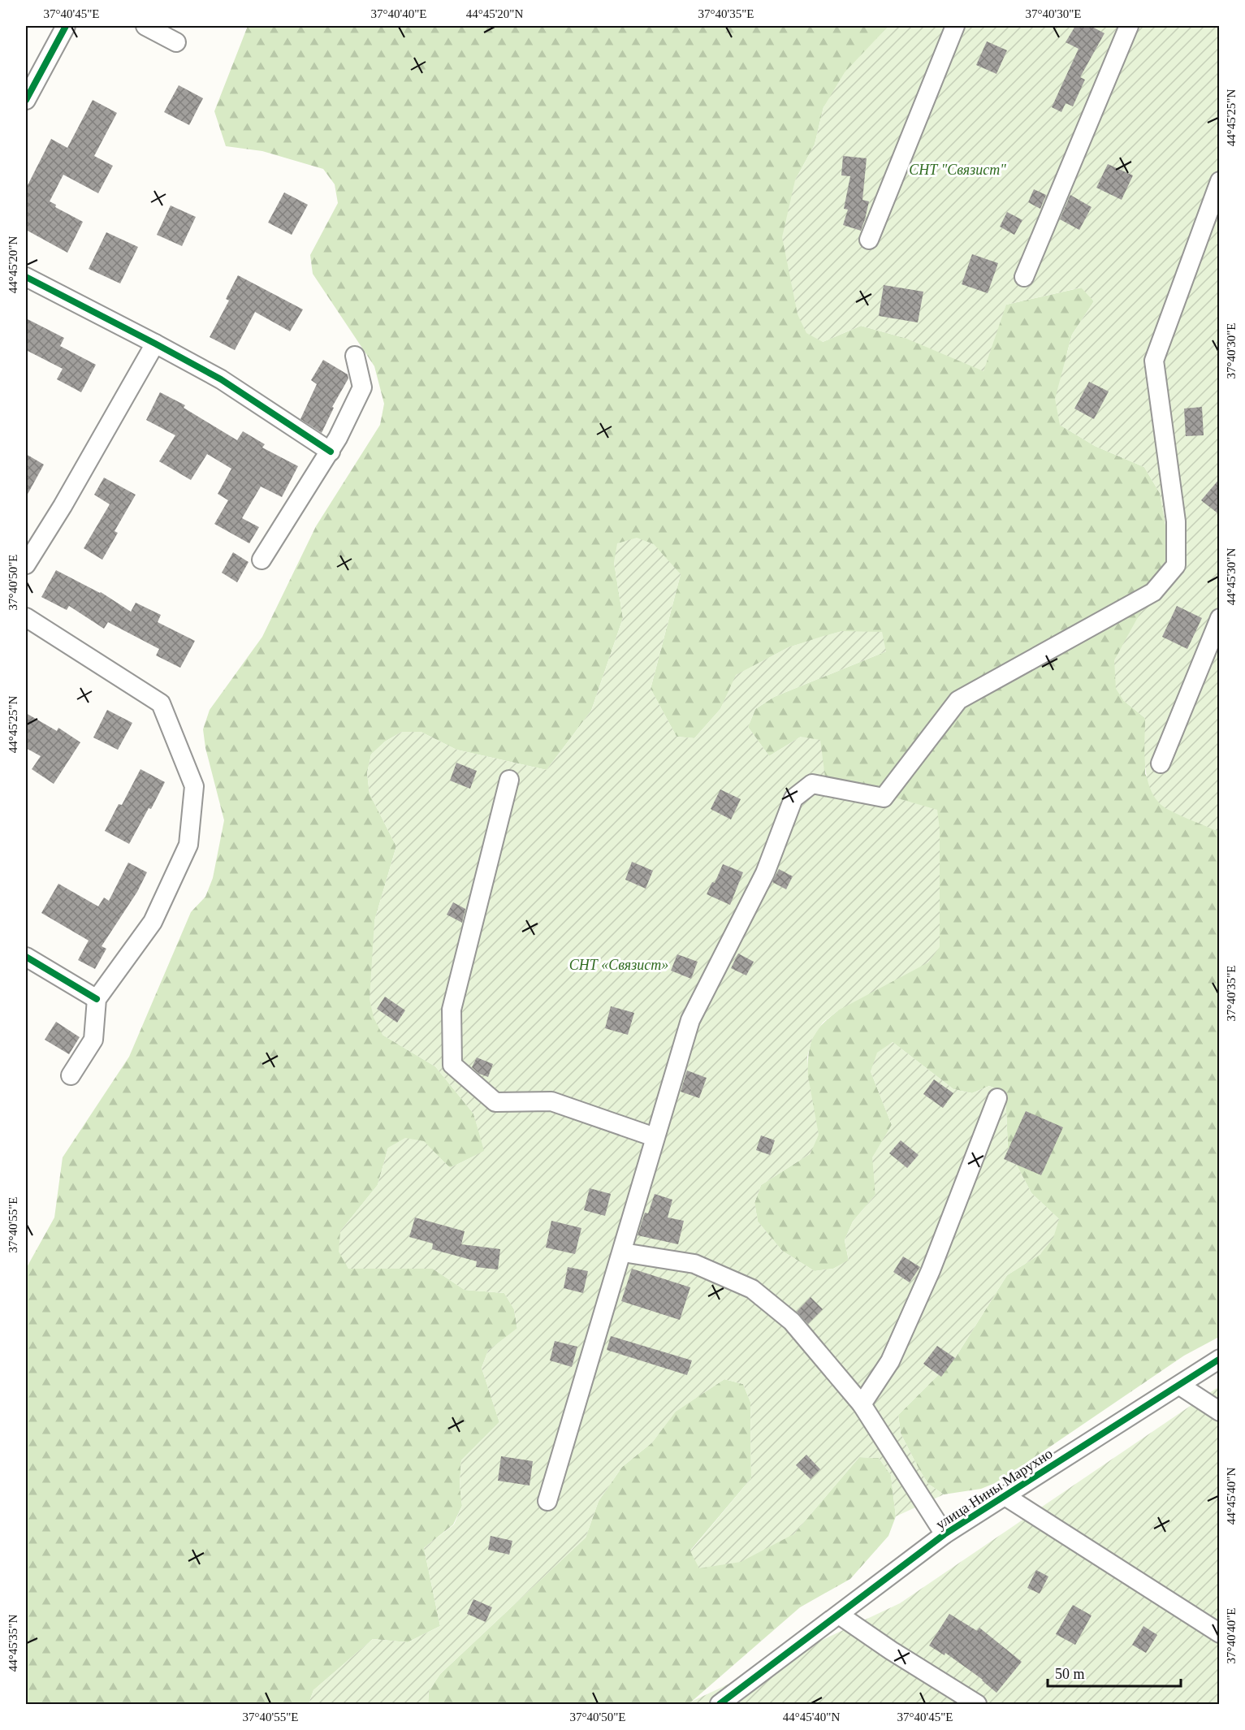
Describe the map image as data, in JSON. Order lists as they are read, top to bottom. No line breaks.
{"streets":{"street":["улица Нины Марухно"]},"parks":["СНТ \"Связист\"","СНТ «Связист»"],"scale_bar":"50 m","coordinates":["37°40'45\"E","37°40'40\"E","44°45'20\"N","37°40'35\"E","37°40'30\"E","44°45'25\"N","44°45'30\"N","37°40'50\"E","37°40'55\"E","44°45'40\"N","44°45'35\"N"]}
